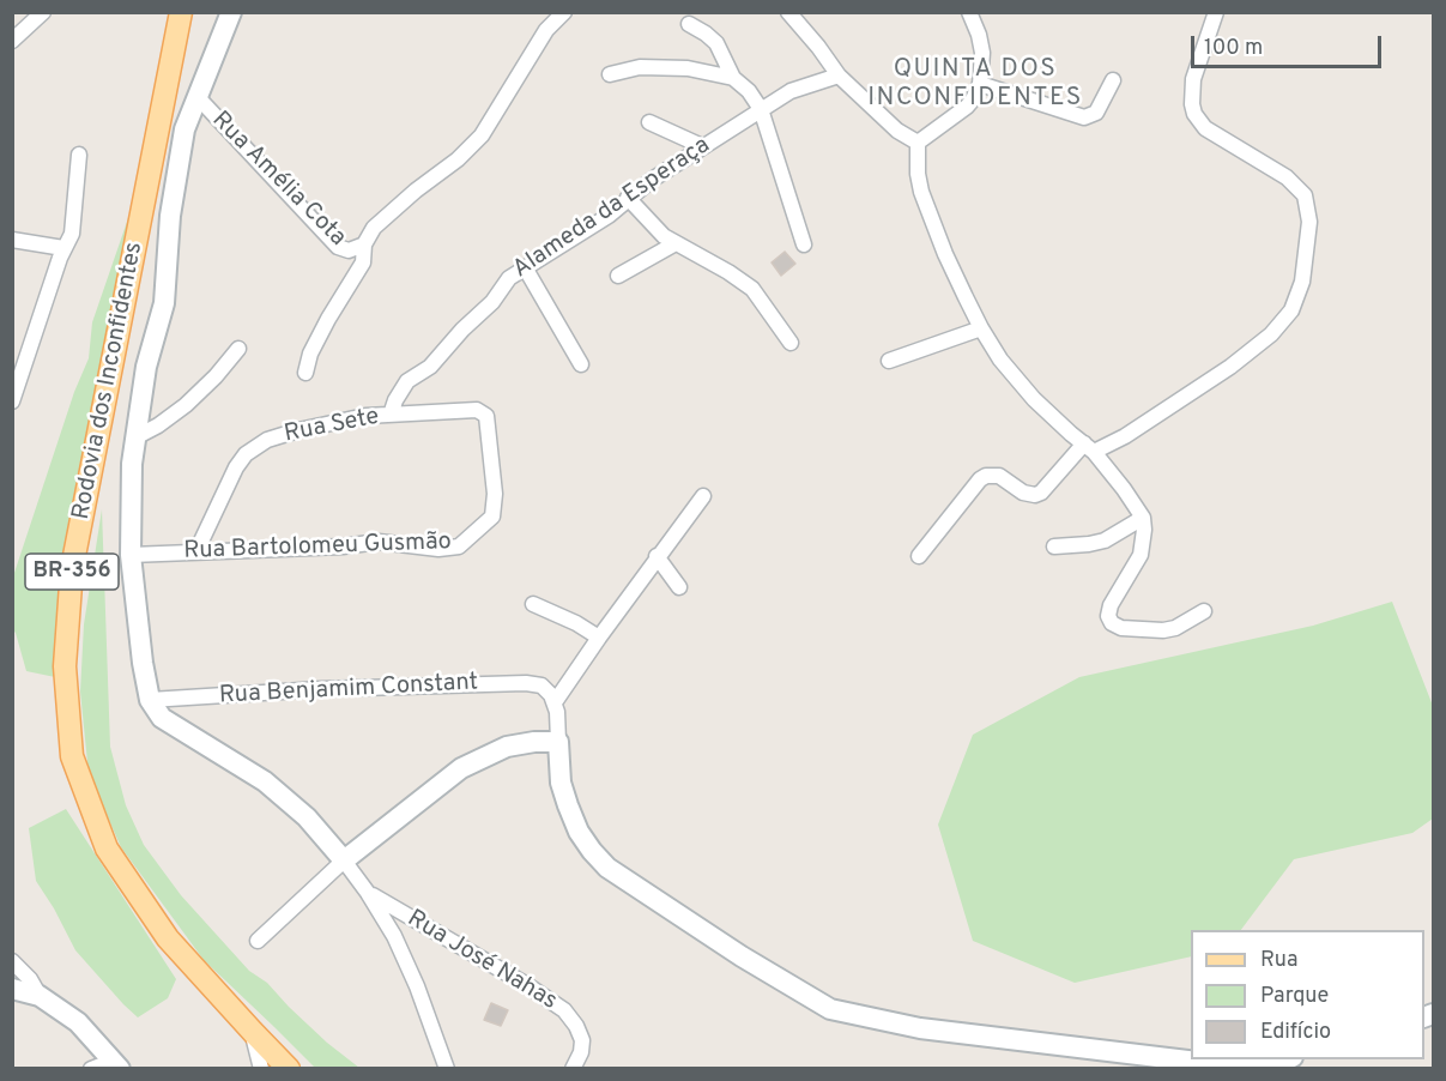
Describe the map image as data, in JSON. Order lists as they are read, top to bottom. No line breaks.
{"streets":{"main road":["Rodovia dos Inconfidentes","BR-356"],"street":["Rua Amélia Cota","Alameda da Esperaça","Rua Sete","Rua Bartolomeu Gusmão","Rua Benjamim Constant","Rua José Nahas"]},"crossings":[["Alameda da Esperaça","Rua Sete"],["Rua Sete","Rua Bartolomeu Gusmão"]],"districts":["QUINTA DOS INCONFIDENTES"],"legend":["Rua","Parque","Edifício"],"scale_bar":"100 m"}
